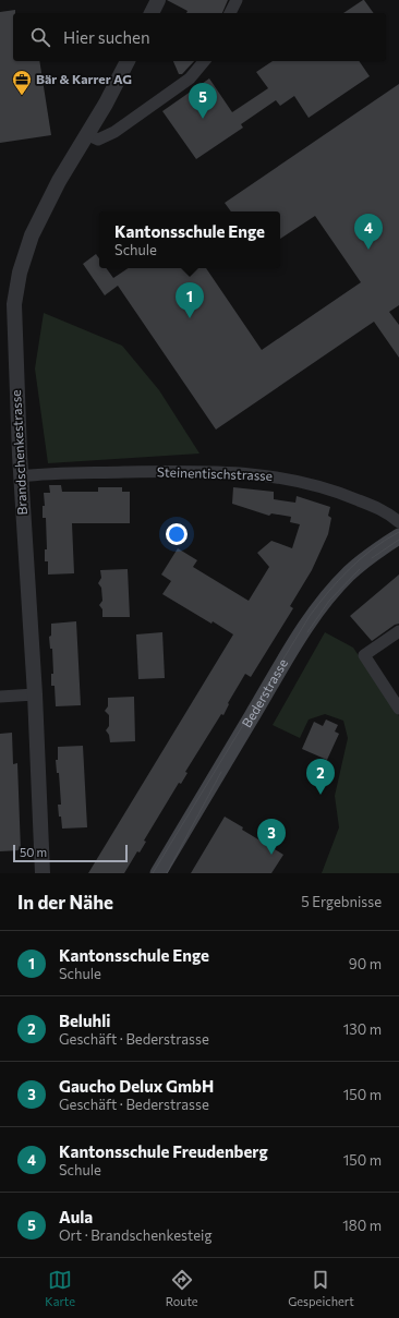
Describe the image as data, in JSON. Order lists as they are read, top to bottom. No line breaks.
{"streets":{"main road":["Bederstrasse"],"street":["Brandschenkestrasse","Steinentischstrasse"]},"crossings":[["Brandschenkestrasse","Steinentischstrasse"]],"places":{"office":["Bär & Karrer AG"]},"scale_bar":"50 m","page":{"search":"Hier suchen","pins":["5","4","1","2","3"],"popup":["Kantonsschule Enge","Schule"],"scale":"50 m","heading":["In der Nähe","5 Ergebnisse"],"list":[{"mark":"1","name":"Kantonsschule Enge","note":"Schule","value":"90 m"},{"mark":"2","name":"Beluhli","note":"Geschäft · Bederstrasse","value":"130 m"},{"mark":"3","name":"Gaucho Delux GmbH","note":"Geschäft · Bederstrasse","value":"150 m"},{"mark":"4","name":"Kantonsschule Freudenberg","note":"Schule","value":"150 m"},{"mark":"5","name":"Aula","note":"Ort · Brandschenkesteig","value":"180 m"}],"nav":["Karte","Route","Gespeichert"]}}
